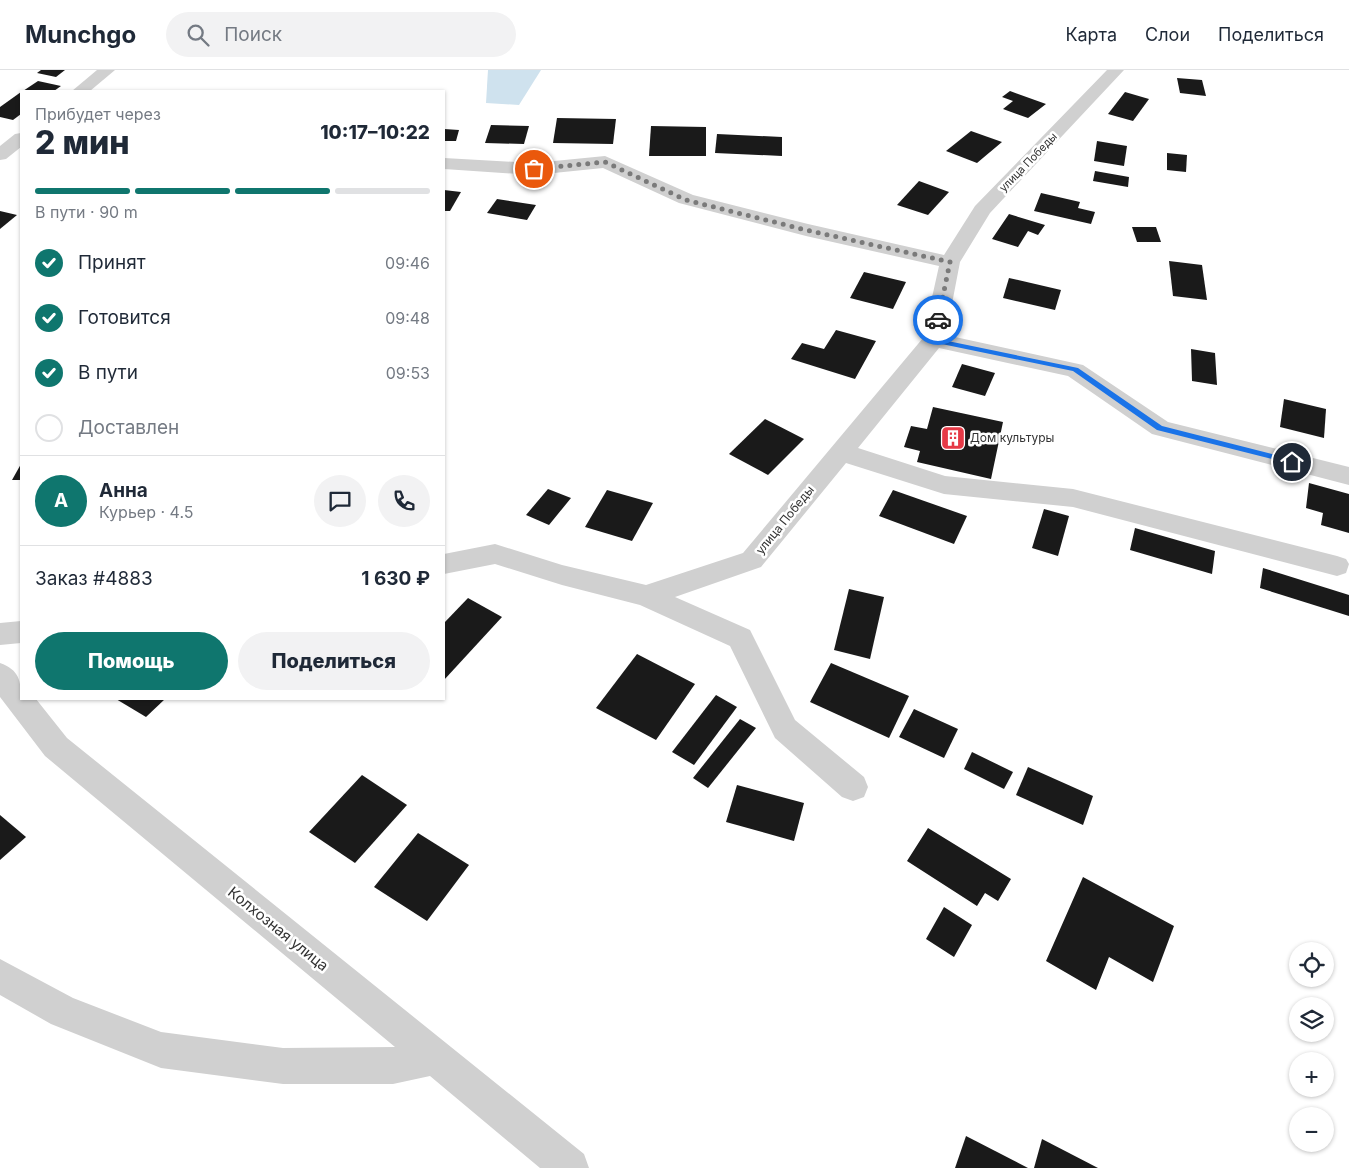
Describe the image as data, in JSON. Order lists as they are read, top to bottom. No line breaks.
{"streets":{"street":["улица Победы","Колхозная улица"]},"places":{"building":["Дом культуры"]},"page":{"header":"Munchgo","search":"Поиск","nav":["Карта","Слои","Поделиться"],"heading":["2 мин","Прибудет через","10:17–10:22"],"panel":["Анна","Курьер · 4.5","Заказ #4883","1 630 ₽"],"bar":"В пути · 90 m","list":[["Принят","09:46"],["Готовится","09:48"],["В пути","09:53"],"Доставлен"],"round":"А","buttons":["Помощь","Поделиться"],"map_buttons":["+","−"]}}
